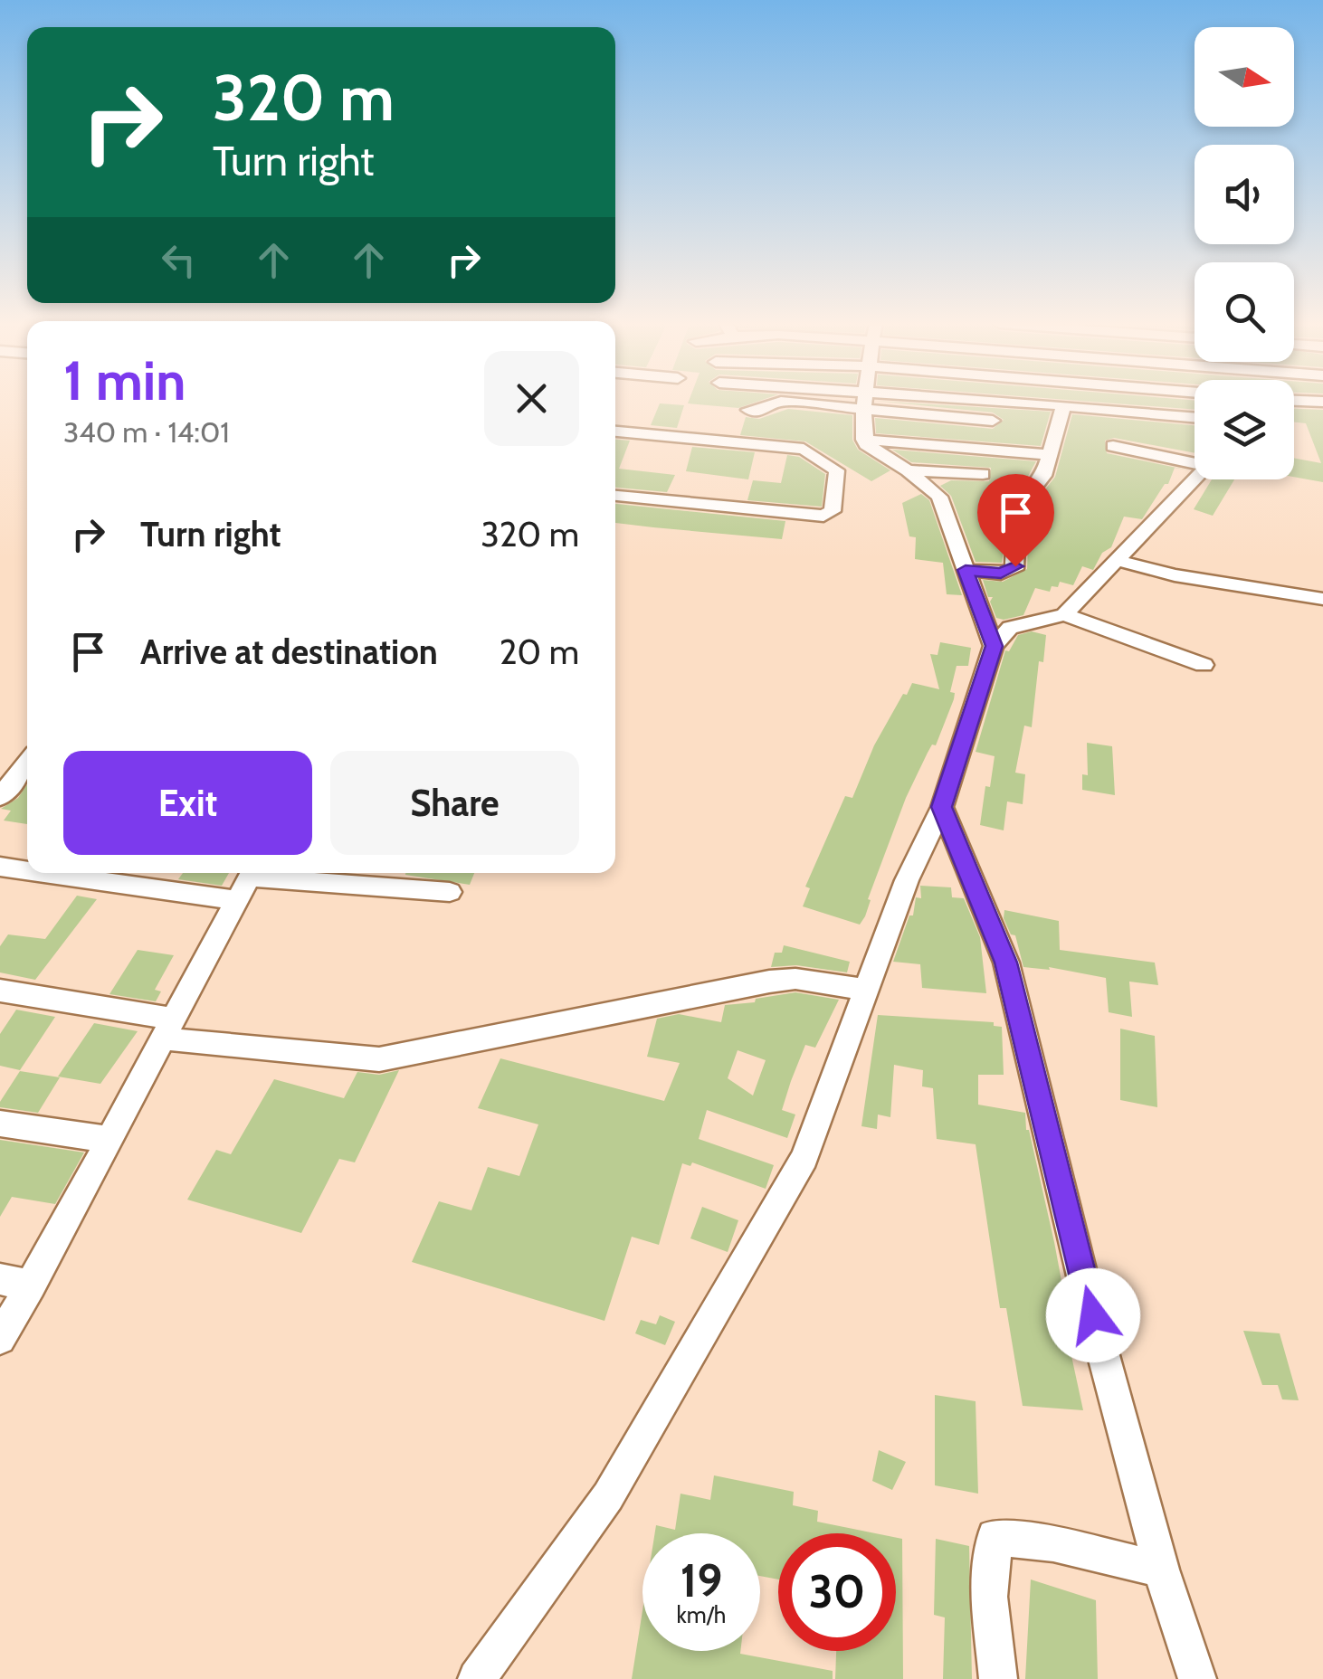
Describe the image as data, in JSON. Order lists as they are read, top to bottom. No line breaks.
{"north":"right","page":{"turn":["320 m","Turn right"],"heading":["1 min","340 m · 14:01"],"list":[{"name":"Turn right","value":"320 m"},{"name":"Arrive at destination","value":"20 m"}],"buttons":["Exit","Share"],"speed":"19 km/h","limit":"30"}}
